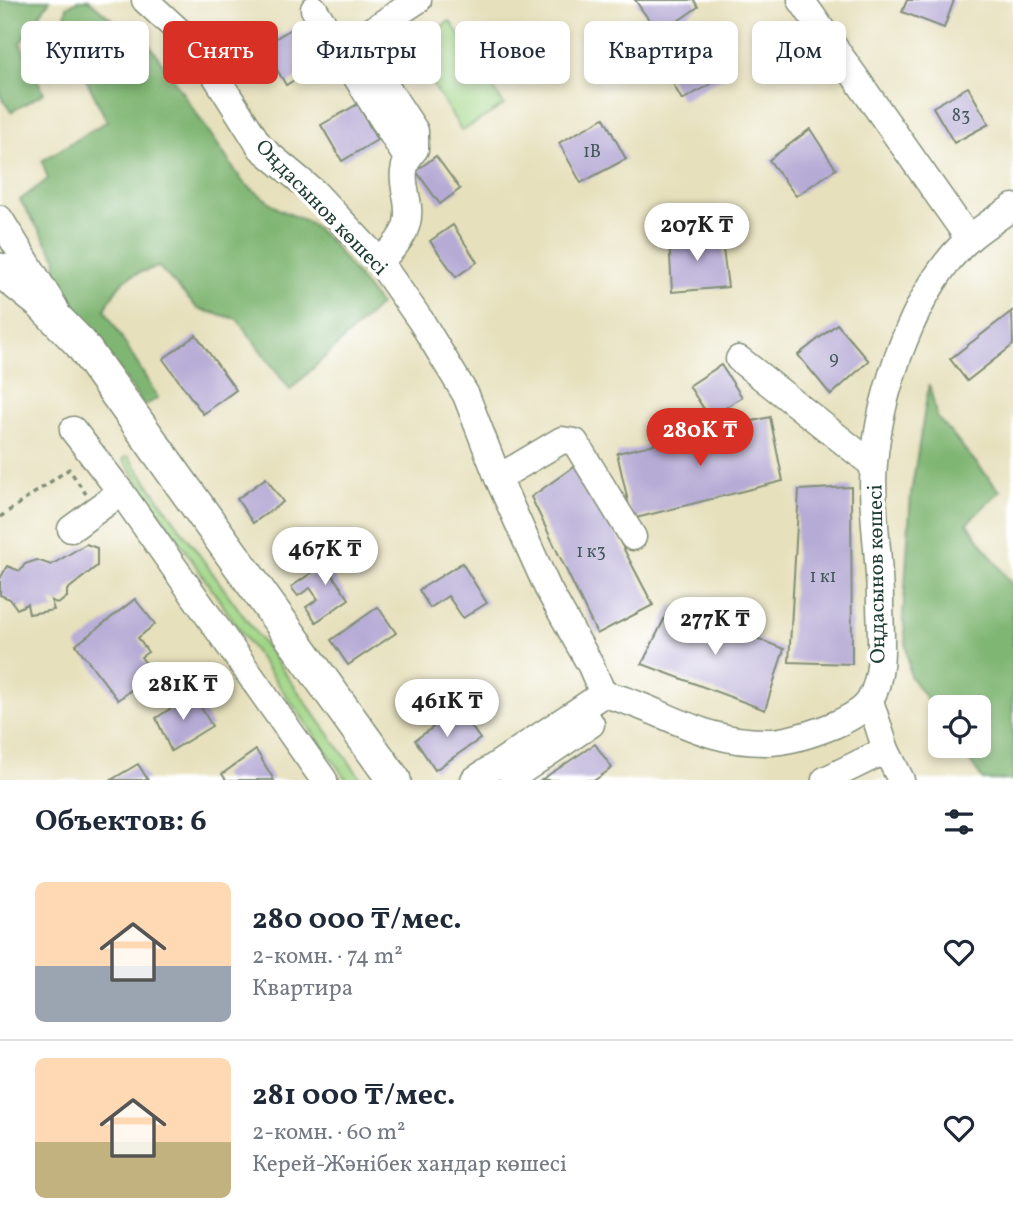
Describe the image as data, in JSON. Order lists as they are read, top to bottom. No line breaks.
{"streets":{"street":["Оңдасынов көшесі"]},"house_numbers":["83","1B","9","1 к3","1 к1"],"page":{"chip":["Купить","Снять","Фильтры","Новое","Квартира","Дом"],"price":["207K ₸","280K ₸","467K ₸","277K ₸","281K ₸","461K ₸"],"heading":"Объектов: 6","list":[{"name":"280 000 ₸/мес.","note":"2-комн. · 74 m² · Квартира"},{"name":"281 000 ₸/мес.","note":"2-комн. · 60 m² · Керей-Жәнібек хандар көшесі"}]}}
